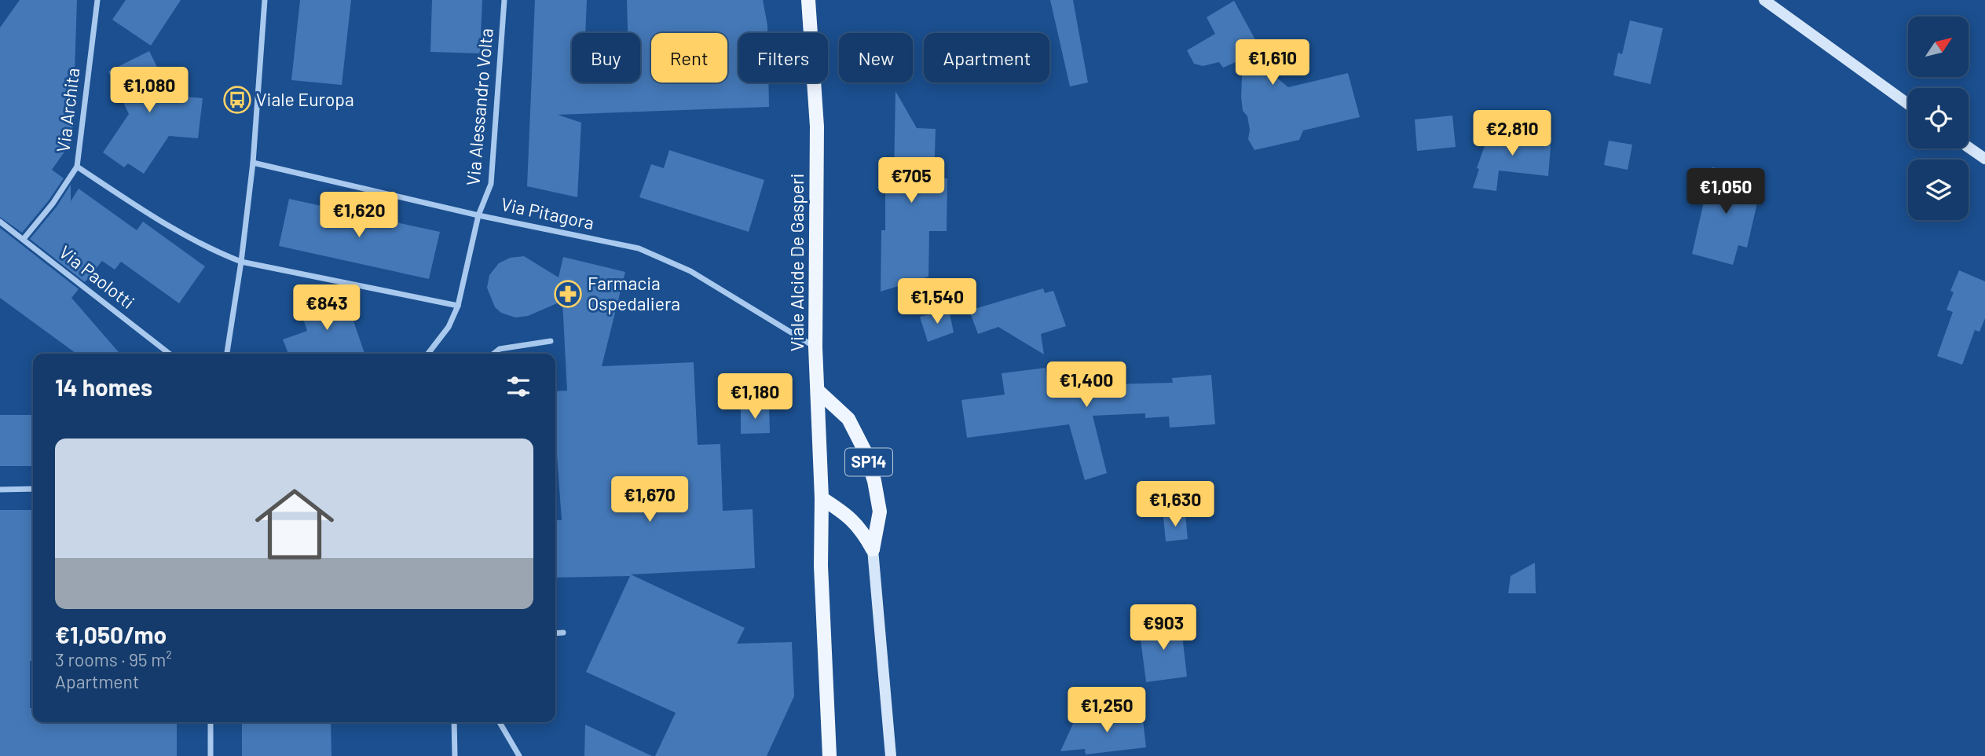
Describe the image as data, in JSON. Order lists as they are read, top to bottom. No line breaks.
{"streets":{"main road":["Viale Alcide De Gasperi","SP14"],"street":["Via Alessandro Volta","Via Archita","Via Pitagora","Via Paolotti"]},"crossings":[["Via Alessandro Volta","Via Pitagora"],["Via Archita","Via Paolotti"],["Via Pitagora","Viale Alcide De Gasperi"],["Viale Alcide De Gasperi","SP14"]],"places":{"bus stop":["Viale Europa"],"pharmacy":["Farmacia Ospedaliera"]},"north":"top right","page":{"chip":["Buy","Rent","Filters","New","Apartment"],"price":["€1,610","€1,080","€2,810","€705","€1,050","€1,620","€1,540","€843","€1,400","€1,180","€1,670","€1,630","€903","€1,250"],"heading":"14 homes","list":[{"name":"€1,050/mo","note":"3 rooms · 95 m² · Apartment"}]}}
